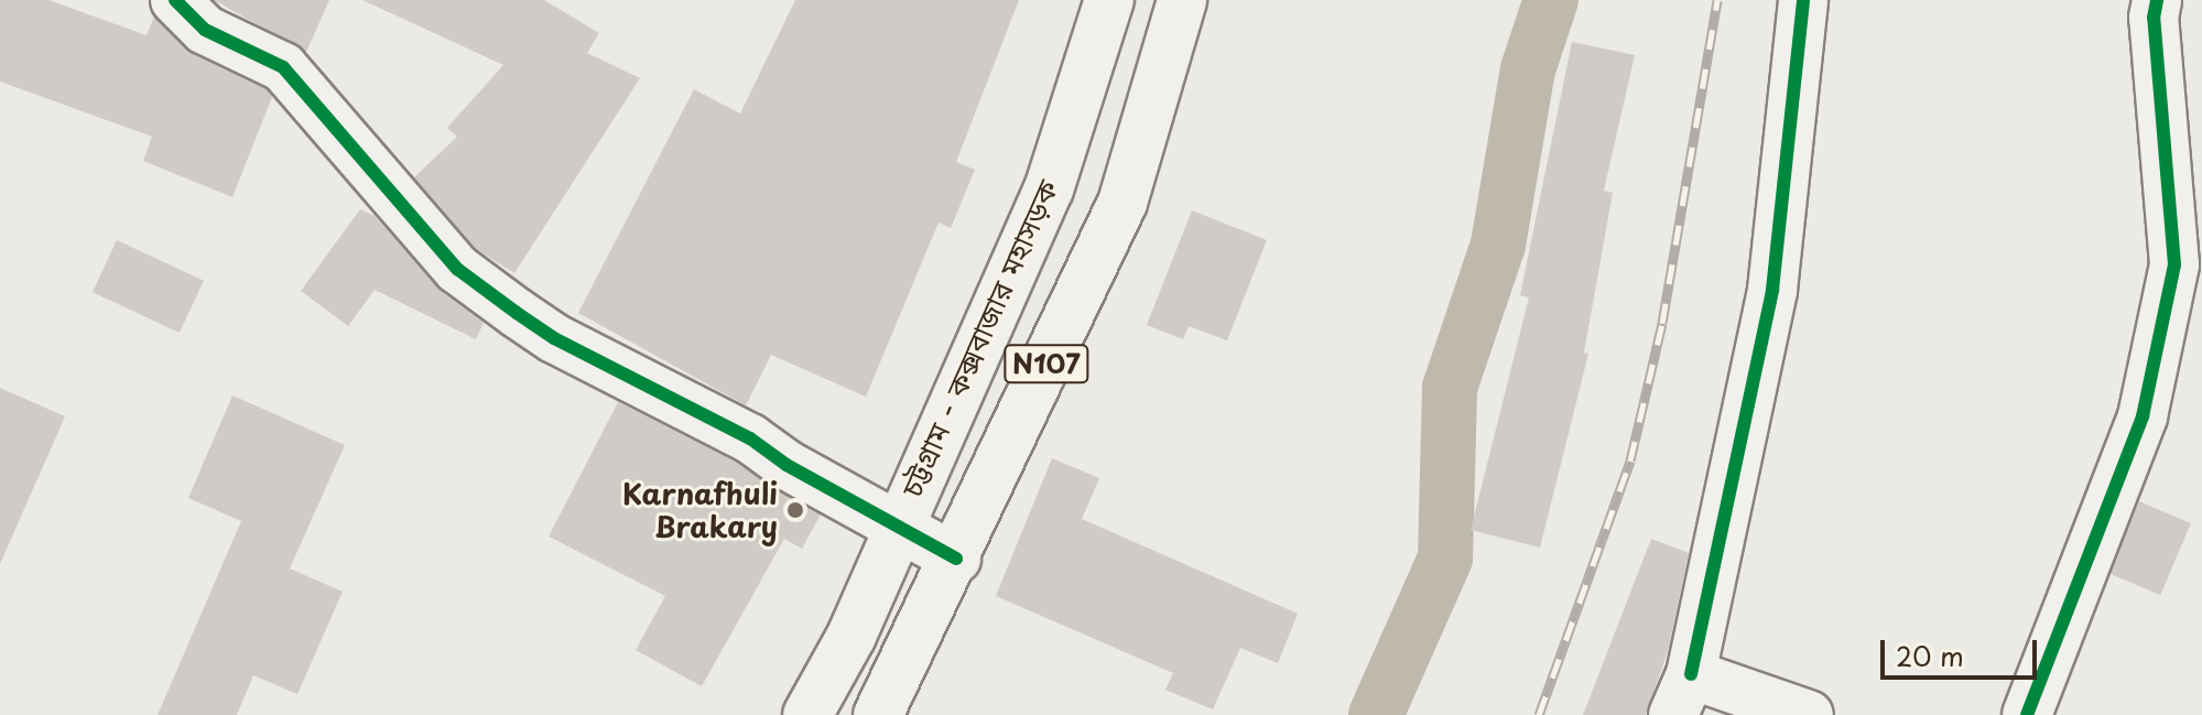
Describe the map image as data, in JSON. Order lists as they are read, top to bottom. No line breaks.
{"streets":{"main road":["চট্টগ্রাম - কক্সবাজার মহাসড়ক","N107"]},"places":["Karnafhuli Brakary"],"scale_bar":"20 m"}
